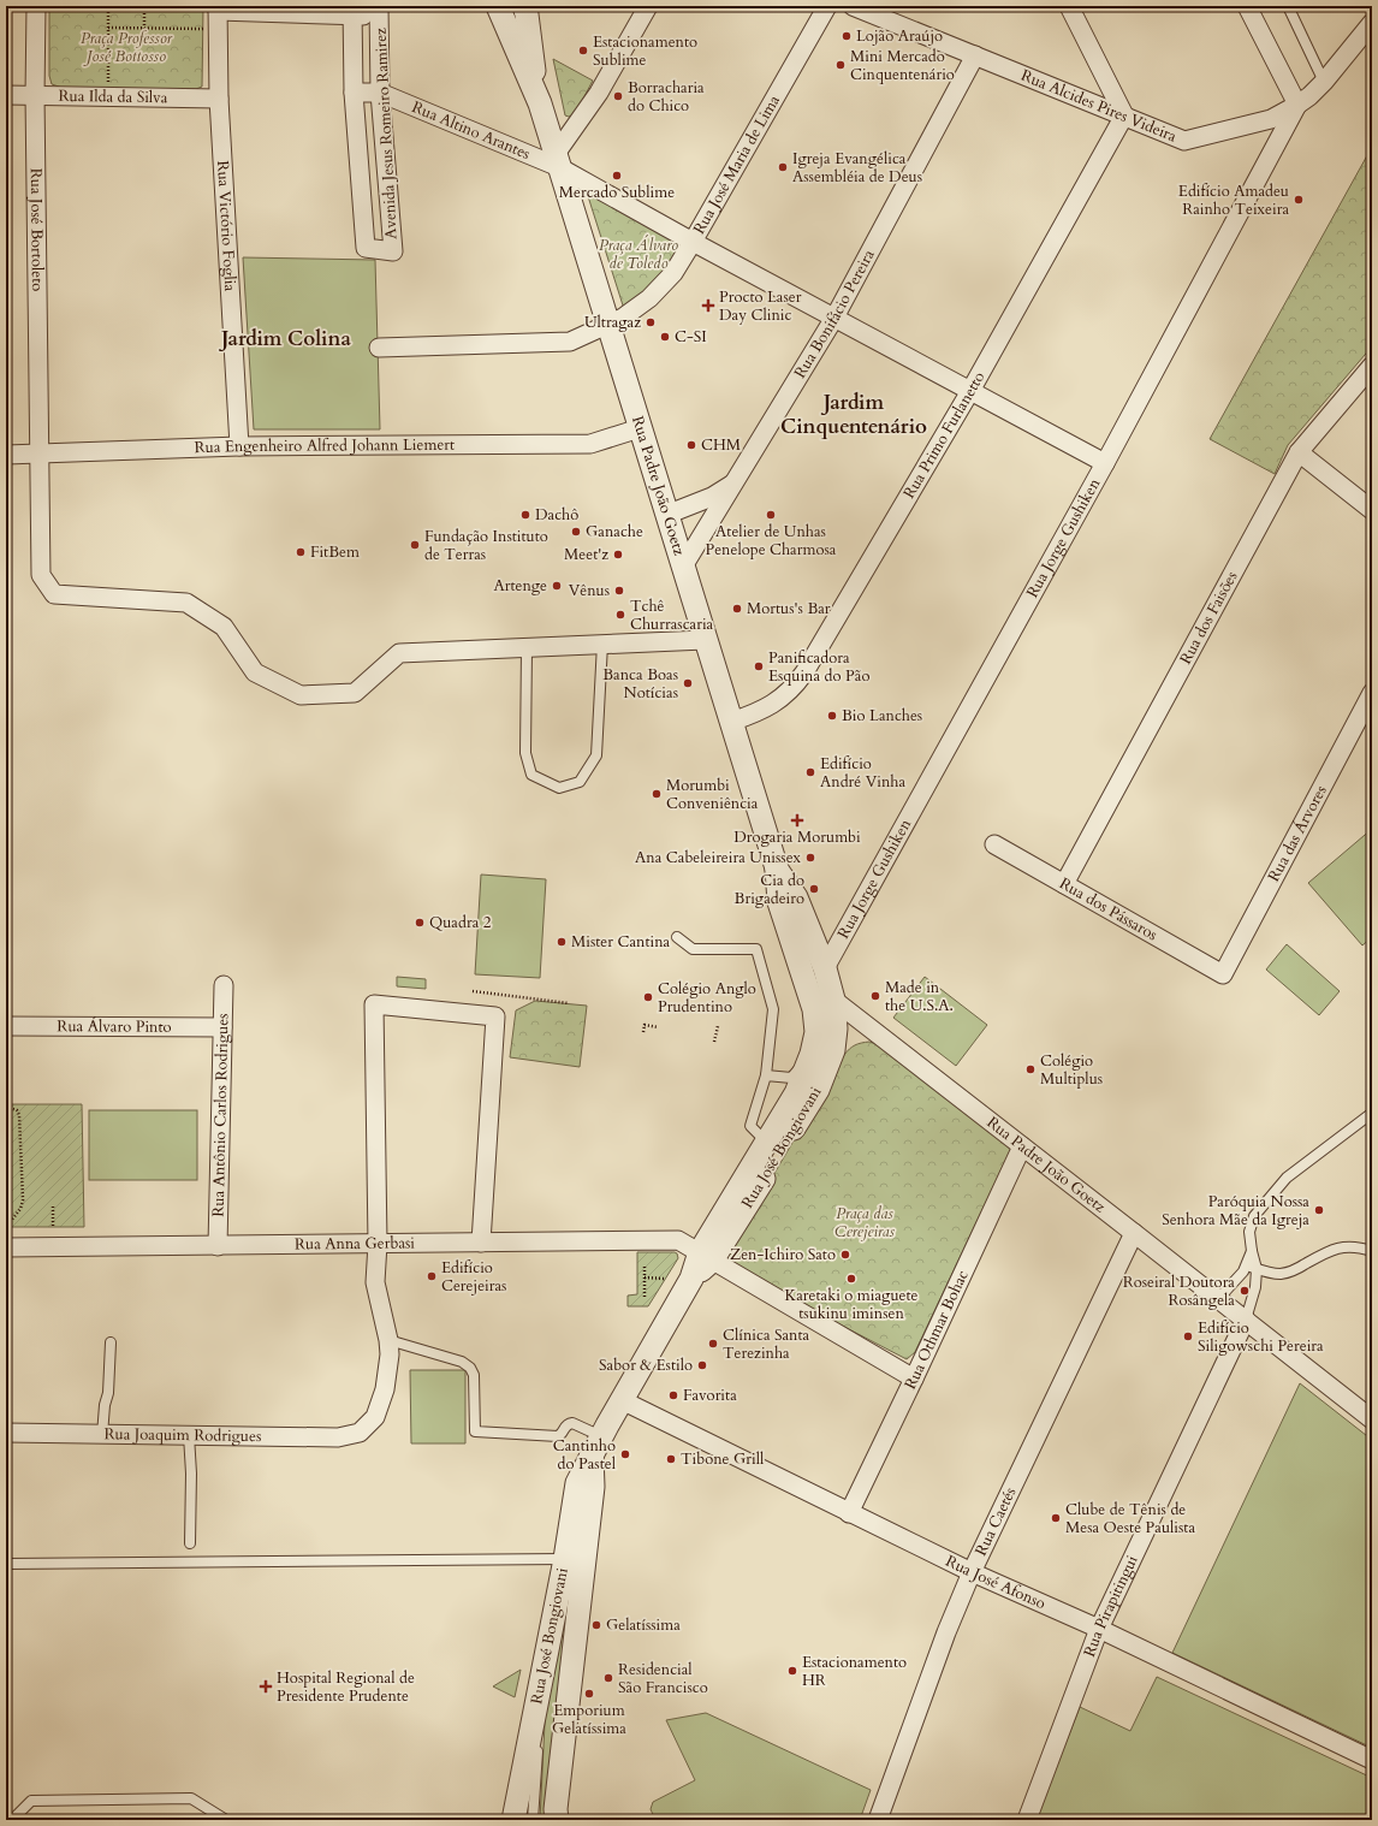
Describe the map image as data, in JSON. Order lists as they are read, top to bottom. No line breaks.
{"streets":{"street":["Rua Ilda da Silva","Rua Alcides Pires Videira","Rua Altino Arantes","Avenida Jesus Romeiro Ramirez","Rua José Maria de Lima","Rua Victório Foglia","Rua José Bortoleto","Rua Bonifácio Pereira","Rua Primo Furlanetto","Rua Engenheiro Alfred Johann Liemert","Rua Padre João Goetz","Rua Jorge Gushiken","Rua dos Faisões","Rua das Árvores","Rua dos Pássaros","Rua Álvaro Pinto","Rua Antônio Carlos Rodrigues","Rua José Bongiovani","Rua Anna Gerbasi","Rua Othmar Bohac","Rua Joaquim Rodrigues","Rua Caetés","Rua José Afonso","Rua Pirapitingui"]},"crossings":[["Rua Ilda da Silva","Rua Victório Foglia"],["Rua Ilda da Silva","Rua José Bortoleto"],["Rua Alcides Pires Videira","Rua Bonifácio Pereira"],["Rua Alcides Pires Videira","Rua Primo Furlanetto"],["Rua Alcides Pires Videira","Rua Jorge Gushiken"],["Rua Altino Arantes","Avenida Jesus Romeiro Ramirez"],["Rua Altino Arantes","Rua José Maria de Lima"],["Rua Altino Arantes","Rua Bonifácio Pereira"],["Rua Altino Arantes","Rua Primo Furlanetto"],["Rua Altino Arantes","Rua Padre João Goetz"],["Rua Altino Arantes","Rua Jorge Gushiken"],["Rua José Maria de Lima","Rua Padre João Goetz"],["Rua Victório Foglia","Rua Engenheiro Alfred Johann Liemert"],["Rua José Bortoleto","Rua Engenheiro Alfred Johann Liemert"],["Rua Bonifácio Pereira","Rua Padre João Goetz"],["Rua Primo Furlanetto","Rua Padre João Goetz"],["Rua Engenheiro Alfred Johann Liemert","Rua Padre João Goetz"],["Rua Padre João Goetz","Rua Jorge Gushiken"],["Rua Padre João Goetz","Rua José Bongiovani"],["Rua Padre João Goetz","Rua Othmar Bohac"],["Rua Padre João Goetz","Rua Caetés"],["Rua Padre João Goetz","Rua Pirapitingui"],["Rua dos Faisões","Rua dos Pássaros"],["Rua das Árvores","Rua dos Pássaros"],["Rua Álvaro Pinto","Rua Antônio Carlos Rodrigues"],["Rua Antônio Carlos Rodrigues","Rua Anna Gerbasi"],["Rua José Bongiovani","Rua Anna Gerbasi"],["Rua José Bongiovani","Rua José Afonso"],["Rua Anna Gerbasi","Rua Othmar Bohac"],["Rua Othmar Bohac","Rua José Afonso"],["Rua Caetés","Rua José Afonso"],["Rua José Afonso","Rua Pirapitingui"]],"districts":["Jardim Colina","Jardim Cinquentenário"],"parks":["Praça Professor José Bottosso","Praça Álvaro de Toledo","Praça das Cerejeiras"],"places":{"other":["Lojão Araújo","Estacionamento Sublime","Mini Mercado Cinquentenário","Borracharia do Chico","Igreja Evangélica Assembléia de Deus","Mercado Sublime","Edifício Amadeu Rainho Teixeira","Ultragaz","C-SI","CHM","Dachô","Atelier de Unhas Penelope Charmosa","Ganache","Fundação Instituto de Terras","FitBem","Meet'z","Artenge","Vênus","Mortus's Bar","Tchê Churrascaria","Panificadora Esquina do Pão","Banca Boas Notícias","Bio Lanches","Edifício André Vinha","Morumbi Conveniência","Ana Cabeleireira Unissex","Cia do Brigadeiro","Quadra 2","Mister Cantina","Made in the U.S.A.","Colégio Anglo Prudentino","Colégio Multiplus","Paróquia Nossa Senhora Mãe da Igreja","Zen-Ichiro Sato","Edifício Cerejeiras","Karetaki o miaguete tsukinu iminsen","Roseiral Doutora Rosângela","Edifício Siligowschi Pereira","Clínica Santa Terezinha","Sabor & Estilo","Favorita","Cantinho do Pastel","Tibone Grill","Clube de Tênis de Mesa Oeste Paulista","Gelatíssima","Estacionamento HR","Residencial São Francisco","Emporium Gelatíssima"],"health":["Procto Laser Day Clinic","Drogaria Morumbi","Hospital Regional de Presidente Prudente"]}}
